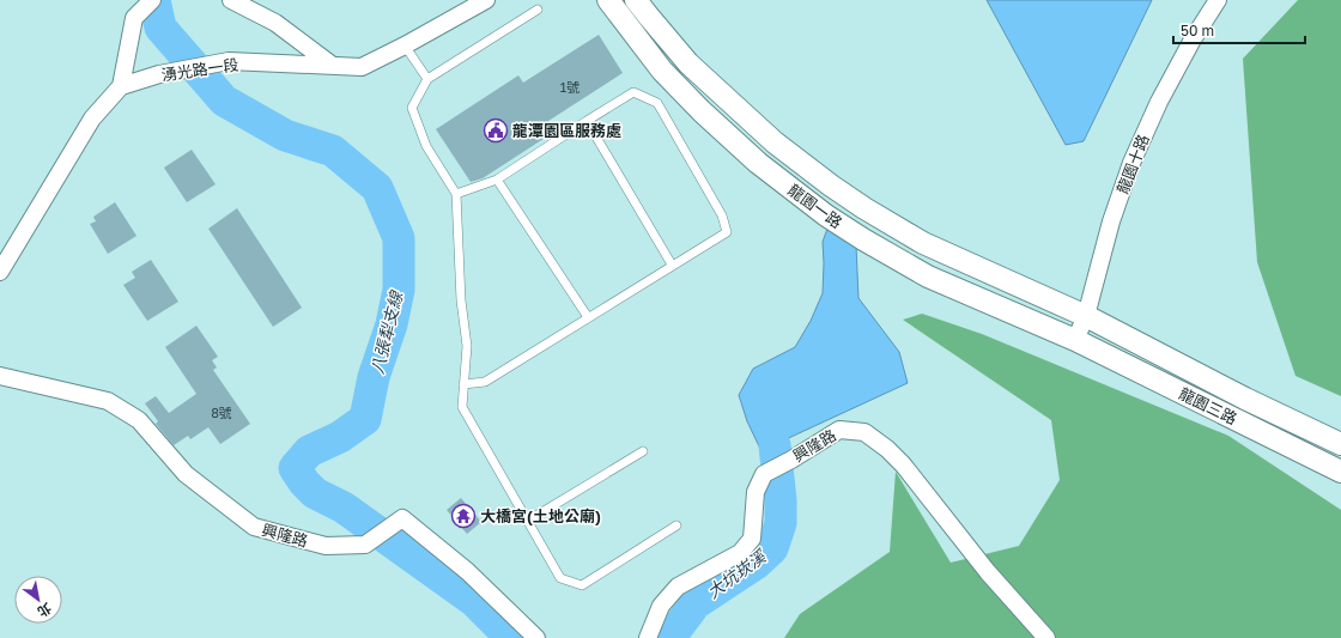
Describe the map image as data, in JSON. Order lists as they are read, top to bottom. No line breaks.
{"streets":{"street":["湧光路一段","龍園十路","龍園一路","龍園三路","興隆路"]},"crossings":[["龍園十路","龍園一路"],["龍園十路","龍園三路"],["龍園一路","龍園三路"]],"water":["八張犁支線","大坑崁溪"],"places":{"public building":["龍潭園區服務處"],"temple":["大橋宮(土地公廟)"]},"house_numbers":["1號","8號"],"scale_bar":"50 m","north":"bottom right"}
